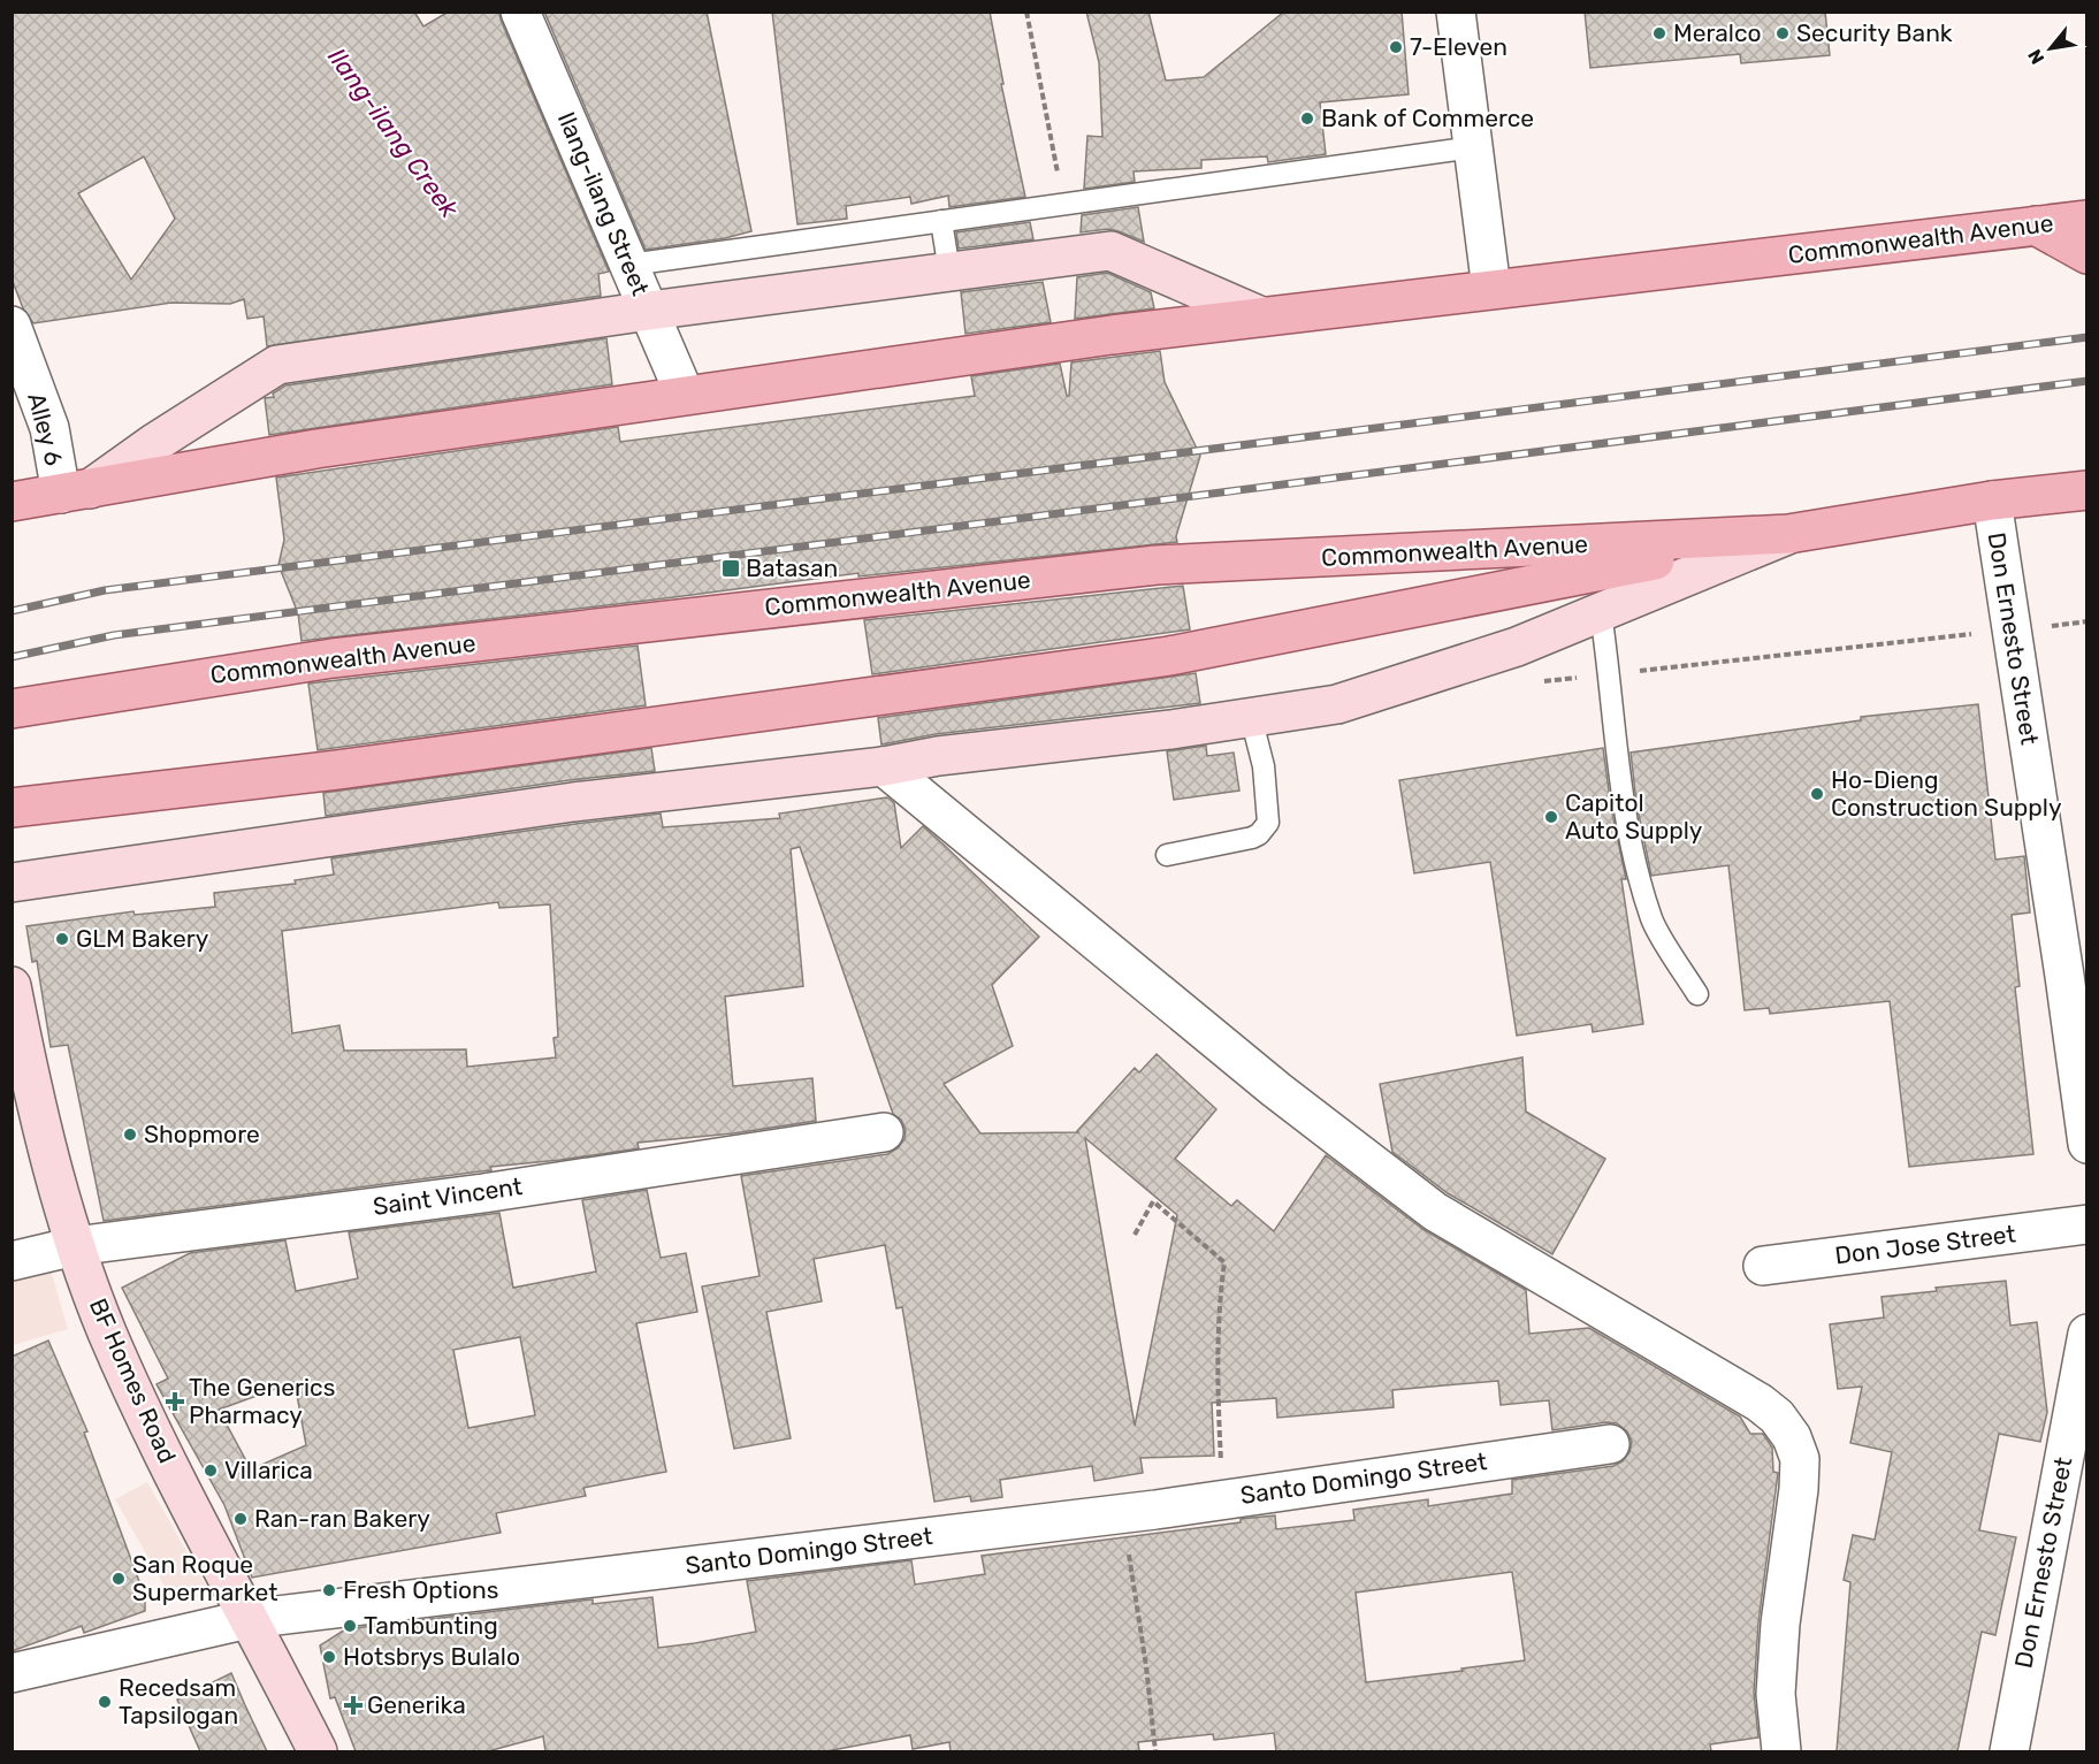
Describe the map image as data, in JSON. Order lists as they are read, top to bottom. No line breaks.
{"streets":{"main road":["Commonwealth Avenue"],"street":["Ilang-ilang Street","Alley 6","Don Ernesto Street","Saint Vincent","Don Jose Street","BF Homes Road","Santo Domingo Street"]},"crossings":[["Ilang-ilang Street","Commonwealth Avenue"],["Commonwealth Avenue","Alley 6"],["Commonwealth Avenue","Don Ernesto Street"],["Saint Vincent","BF Homes Road"],["BF Homes Road","Santo Domingo Street"]],"water":["Ilang-ilang Creek"],"places":{"other":["Meralco","Security Bank","7-Eleven","Bank of Commerce","Ho-Dieng Construction Supply","Capitol Auto Supply","GLM Bakery","Shopmore","Villarica","Ran-ran Bakery","San Roque Supermarket","Fresh Options","Tambunting","Hotsbrys Bulalo","Recedsam Tapsilogan"],"transit":["Batasan"],"health":["The Generics Pharmacy","Generika"]},"north":"bottom left"}
